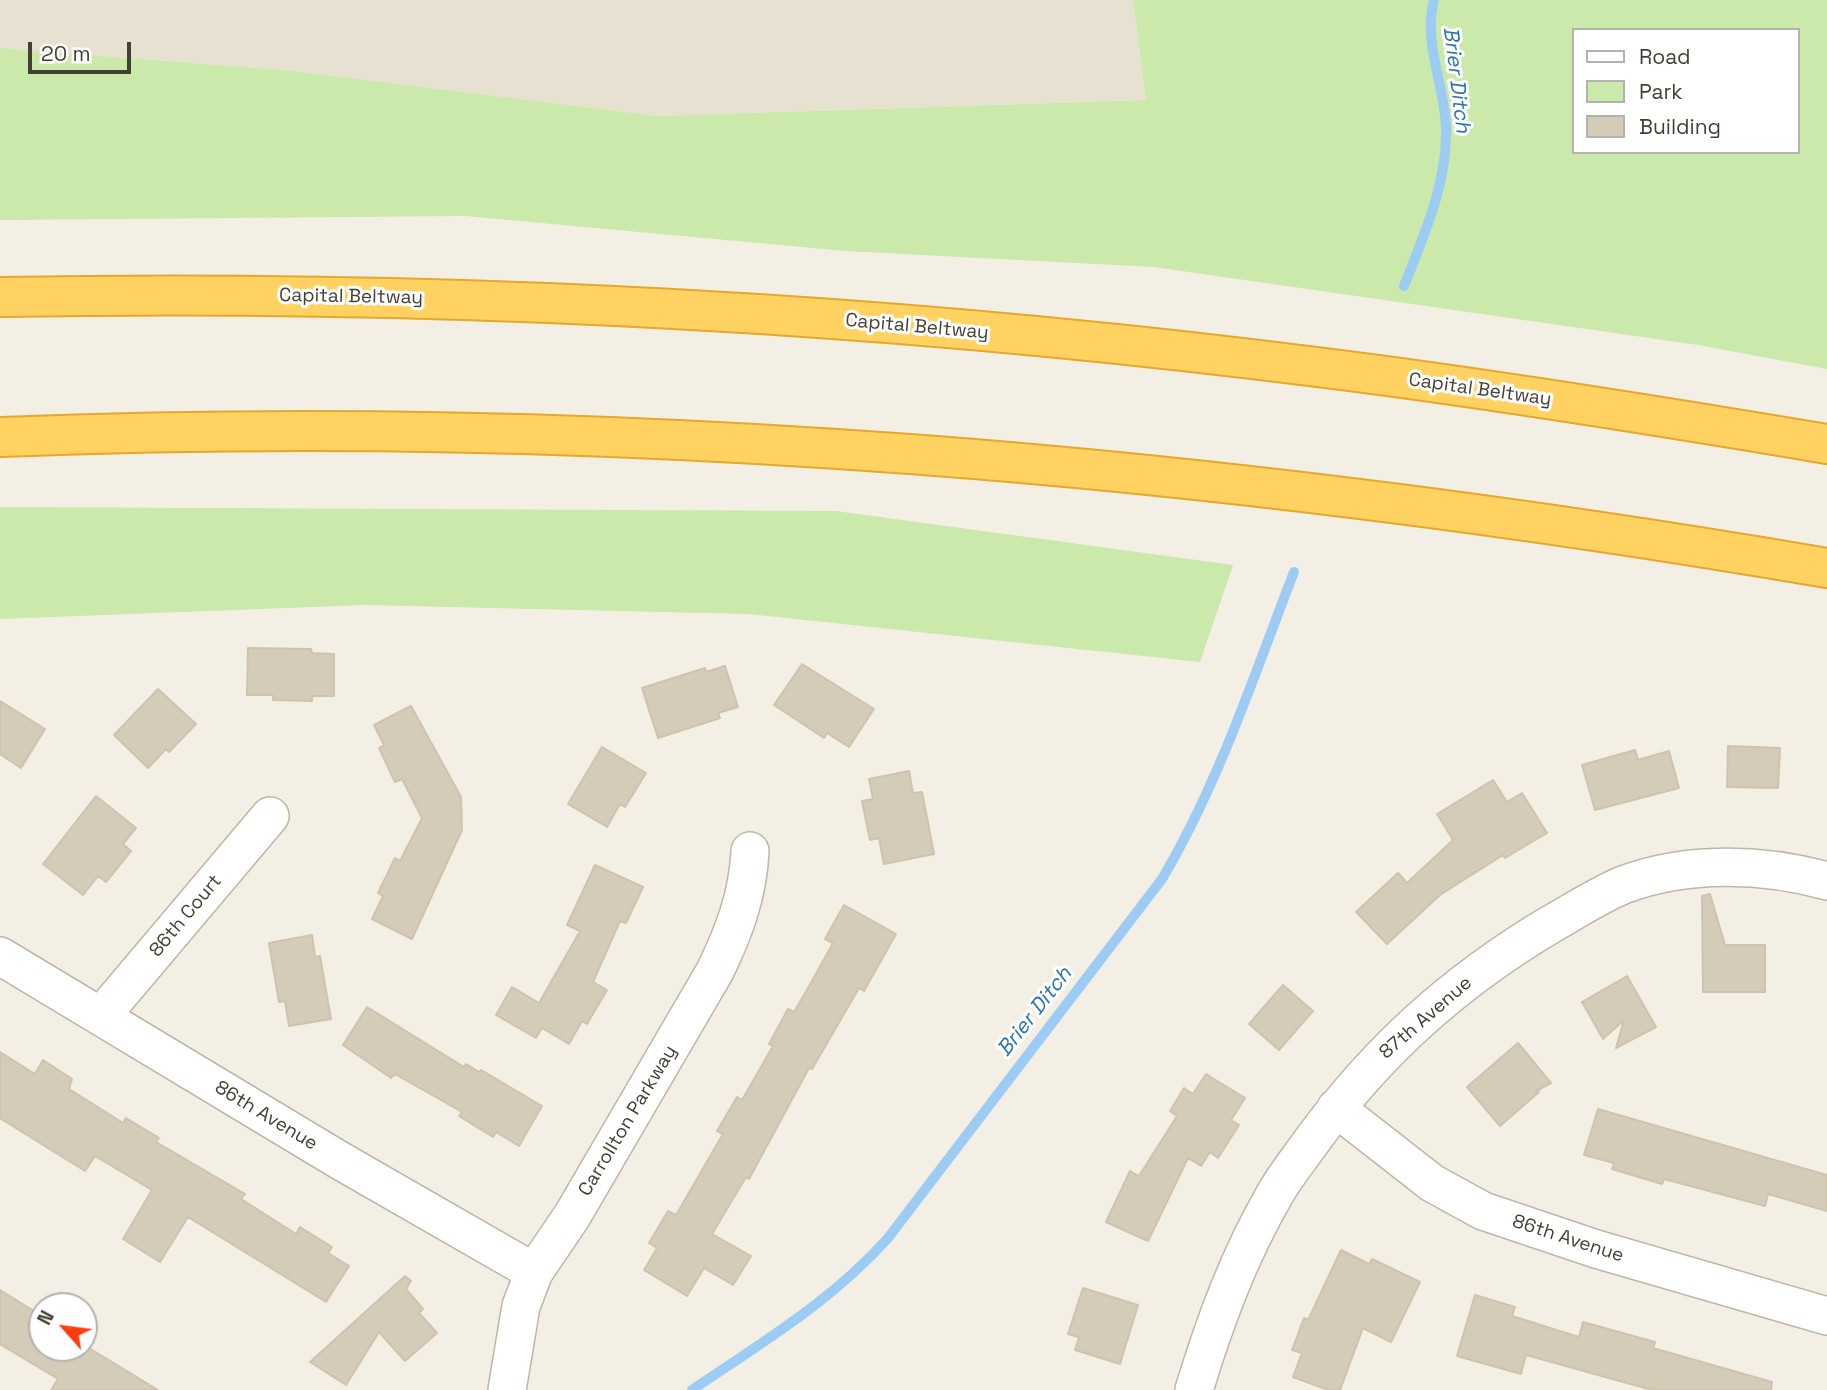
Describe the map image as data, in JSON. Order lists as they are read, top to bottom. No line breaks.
{"streets":{"highway":["Capital Beltway"],"street":["86th Court","87th Avenue","86th Avenue","Carrollton Parkway"]},"crossings":[["86th Court","86th Avenue"],["87th Avenue","86th Avenue"],["86th Avenue","Carrollton Parkway"]],"water":["Brier Ditch"],"legend":["Road","Park","Building"],"scale_bar":"20 m","north":"top left"}
